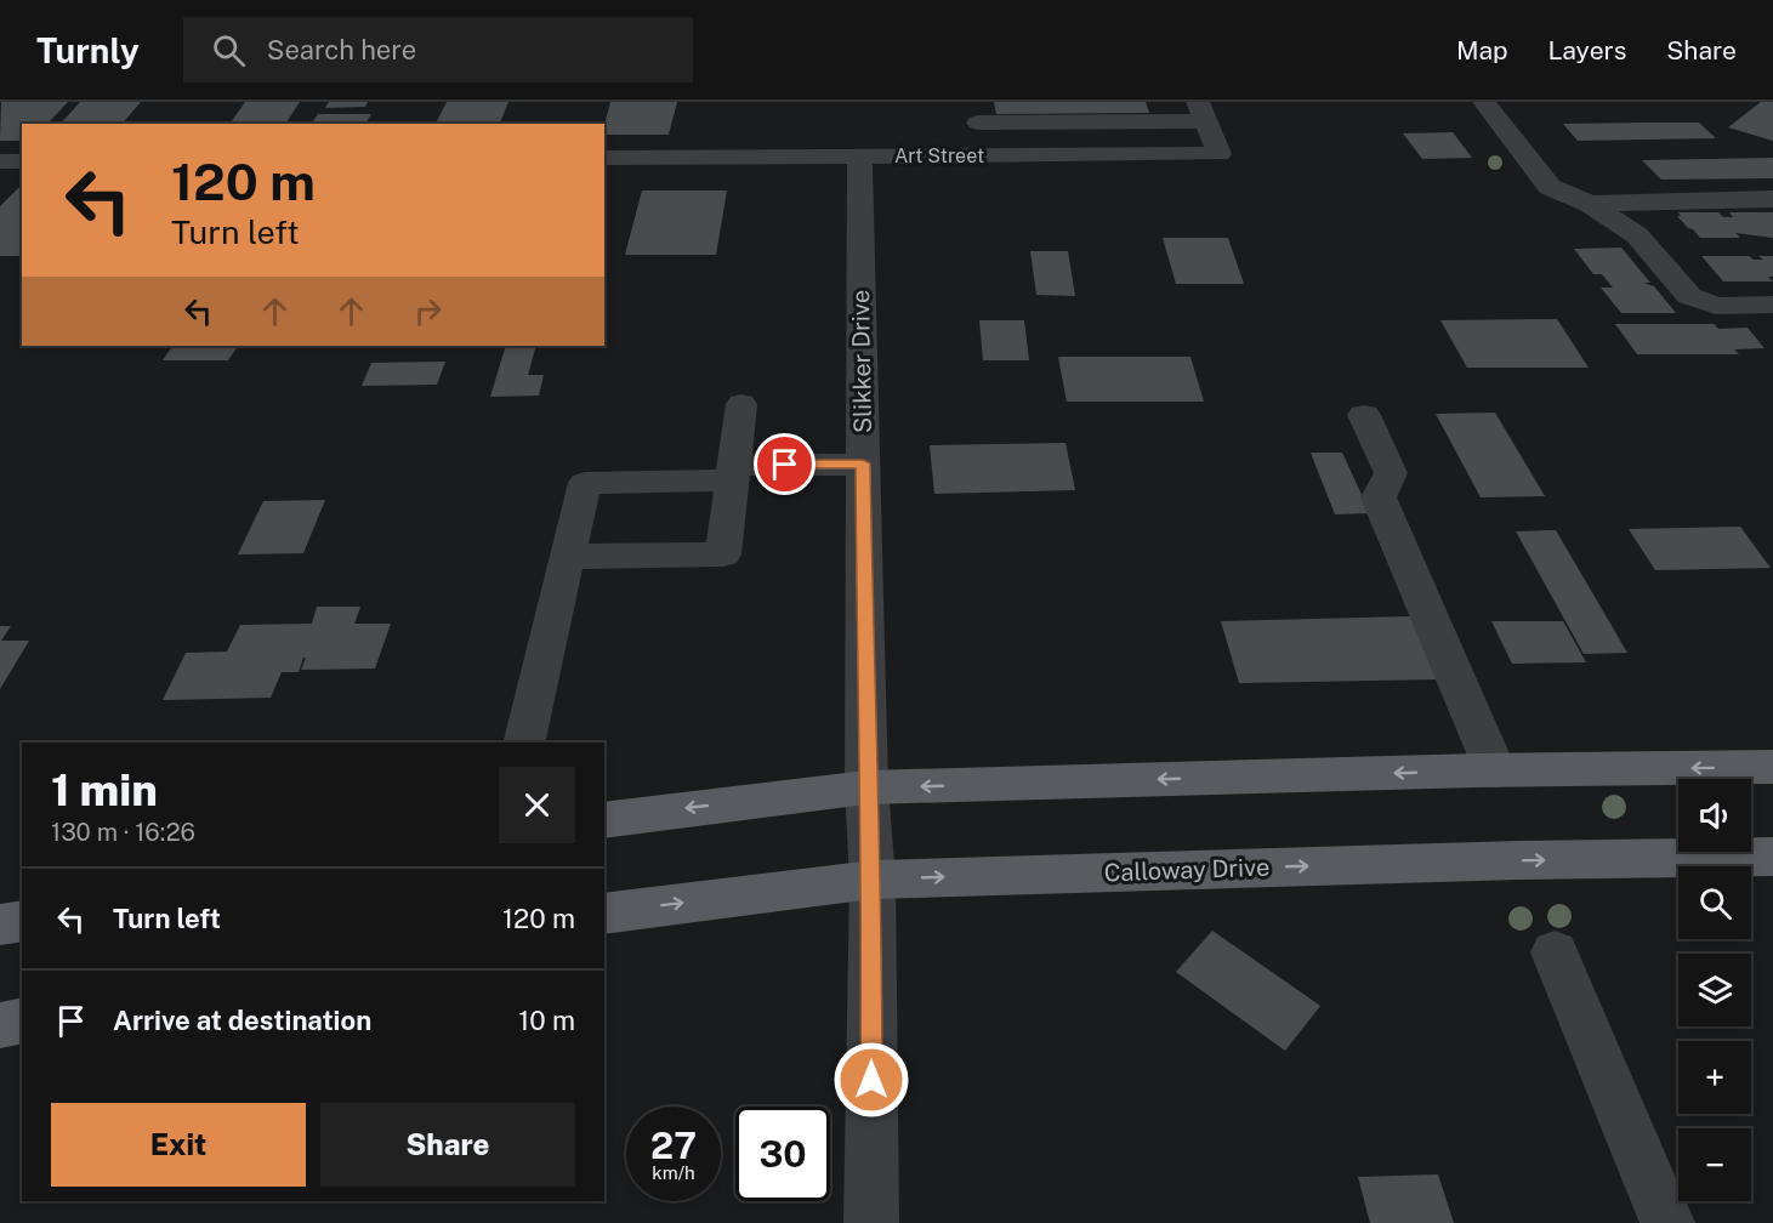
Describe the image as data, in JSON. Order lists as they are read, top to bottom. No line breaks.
{"streets":{"main road":["Calloway Drive"],"street":["Art Street","Slikker Drive"]},"crossings":[["Art Street","Slikker Drive"],["Slikker Drive","Calloway Drive"]],"page":{"header":"Turnly","search":"Search here","nav":["Map","Layers","Share"],"turn":["120 m","Turn left"],"heading":["1 min","130 m · 16:26"],"map_buttons":["+","−"],"list":[{"name":"Turn left","value":"120 m"},{"name":"Arrive at destination","value":"10 m"}],"buttons":["Exit","Share"],"speed":"27 km/h","limit":"30"}}
